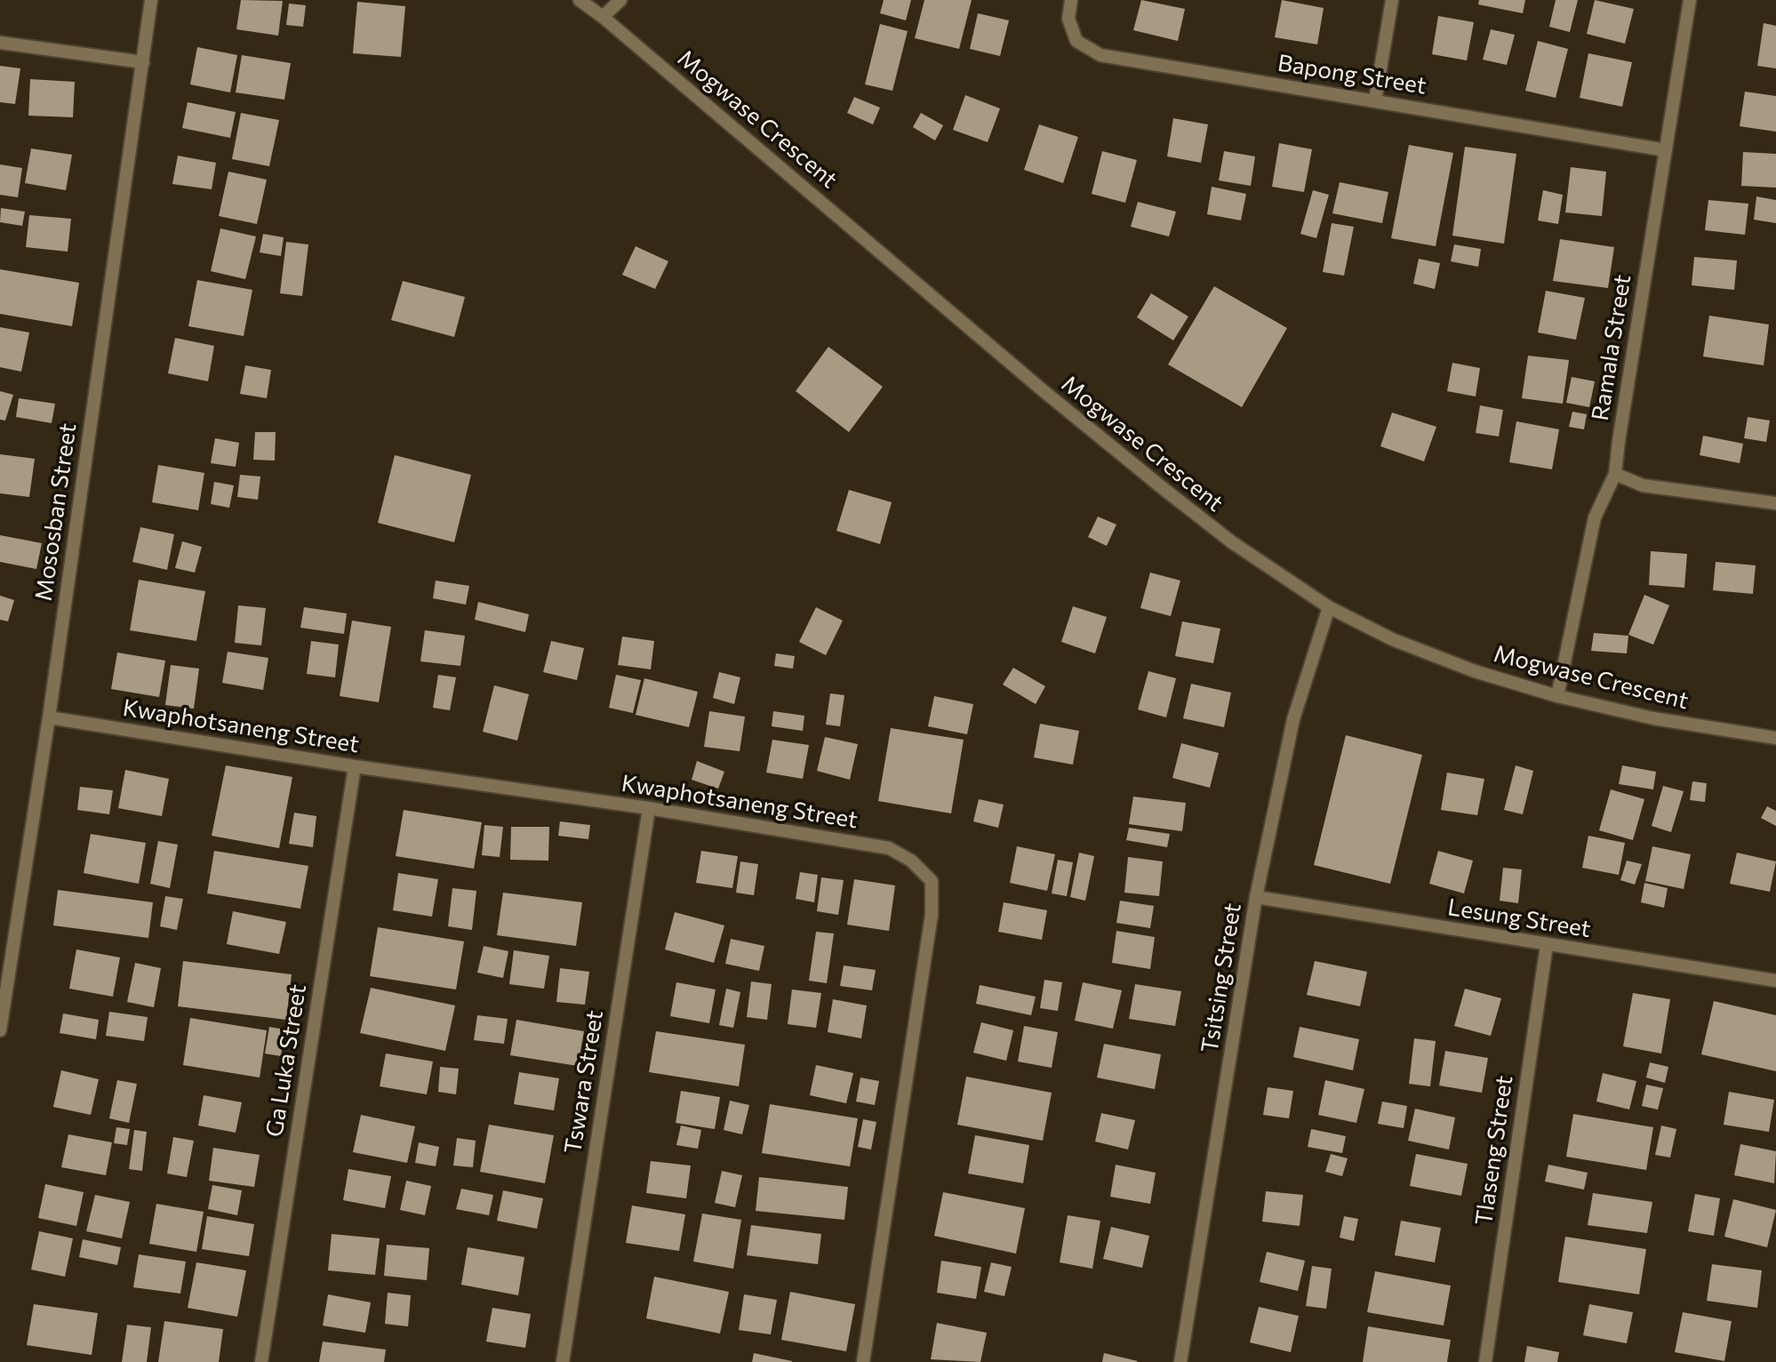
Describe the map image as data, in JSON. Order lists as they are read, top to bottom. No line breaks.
{"streets":{"street":["Bapong Street","Mogwase Crescent","Ramala Street","Mososban Street","Kwaphotsaneng Street","Lesung Street","Tsitsing Street","Ga Luka Street","Tswara Street","Tlaseng Street"]},"crossings":[["Bapong Street","Ramala Street"],["Mogwase Crescent","Ramala Street"],["Mogwase Crescent","Tsitsing Street"],["Mososban Street","Kwaphotsaneng Street"],["Kwaphotsaneng Street","Ga Luka Street"],["Kwaphotsaneng Street","Tswara Street"],["Lesung Street","Tsitsing Street"],["Lesung Street","Tlaseng Street"]]}
